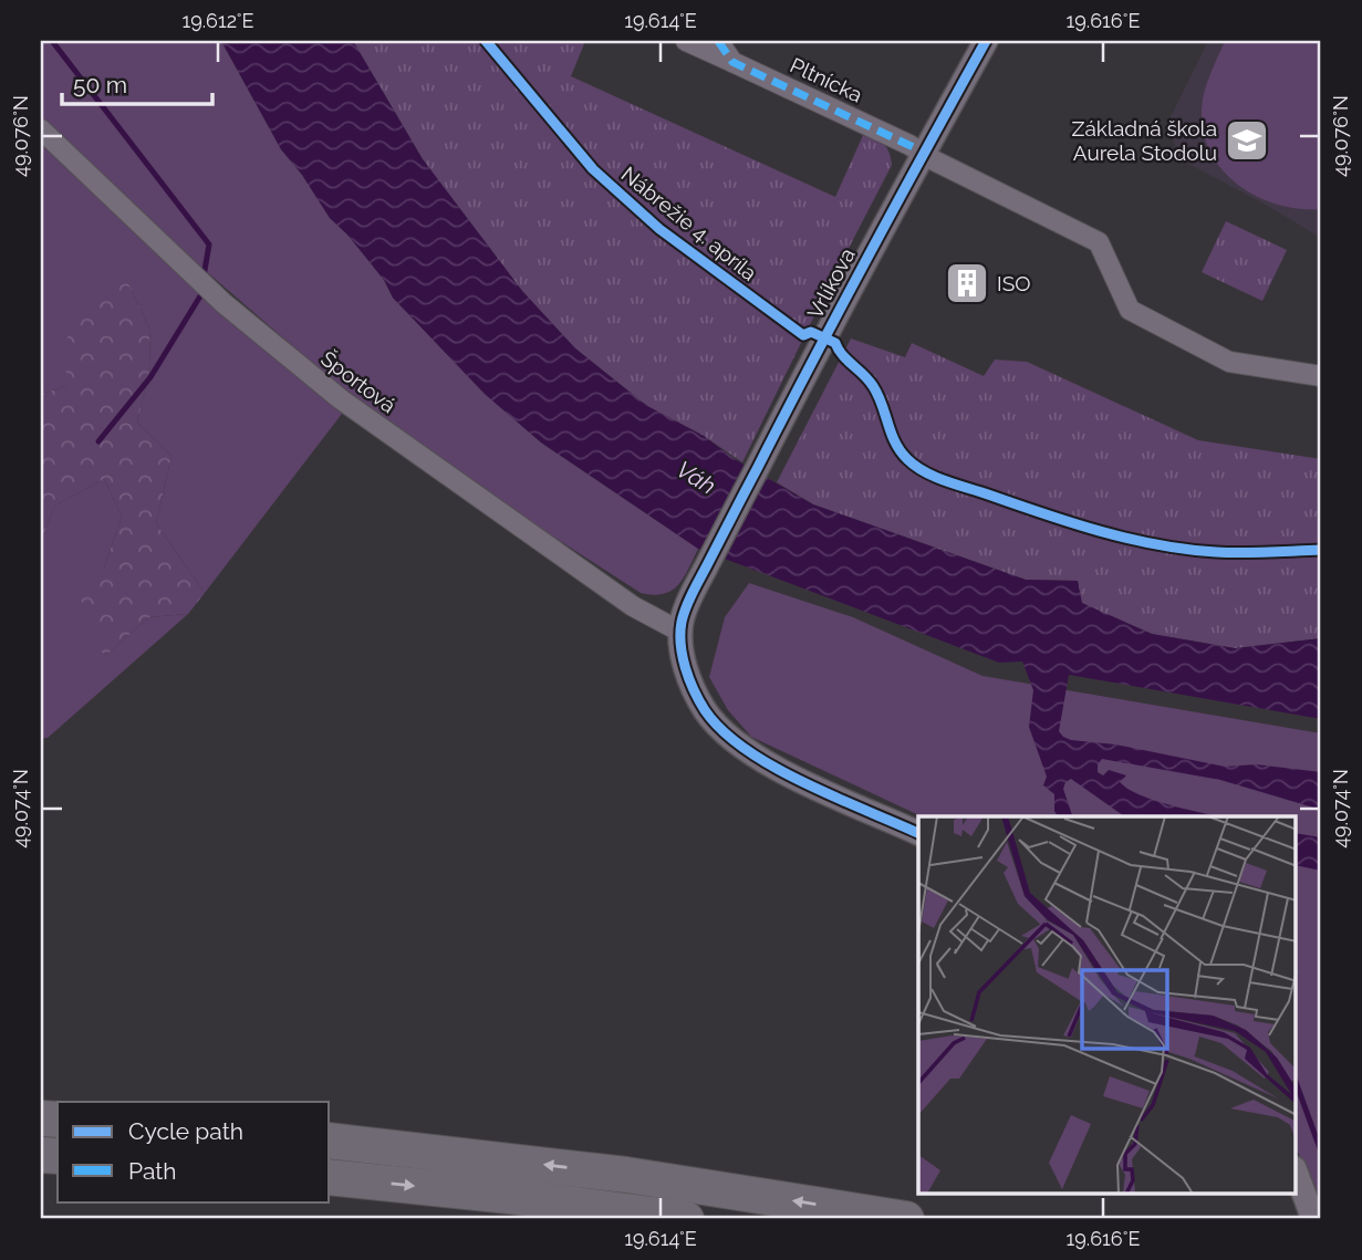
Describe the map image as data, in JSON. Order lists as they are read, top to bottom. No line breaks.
{"streets":{"street":["Pltnícka","Vrlíkova","Športová"],"cycle path":["Nábrežie 4. apríla"]},"crossings":[["Pltnícka","Vrlíkova"],["Vrlíkova","Športová"]],"water":["Váh"],"places":{"school or university":["Základná škola Aurela Stodolu"],"building":["ISO"]},"legend":["Cycle path","Path"],"scale_bar":"50 m","coordinates":["19.612°E","19.614°E","19.616°E","49.076°N","49.074°N"]}
